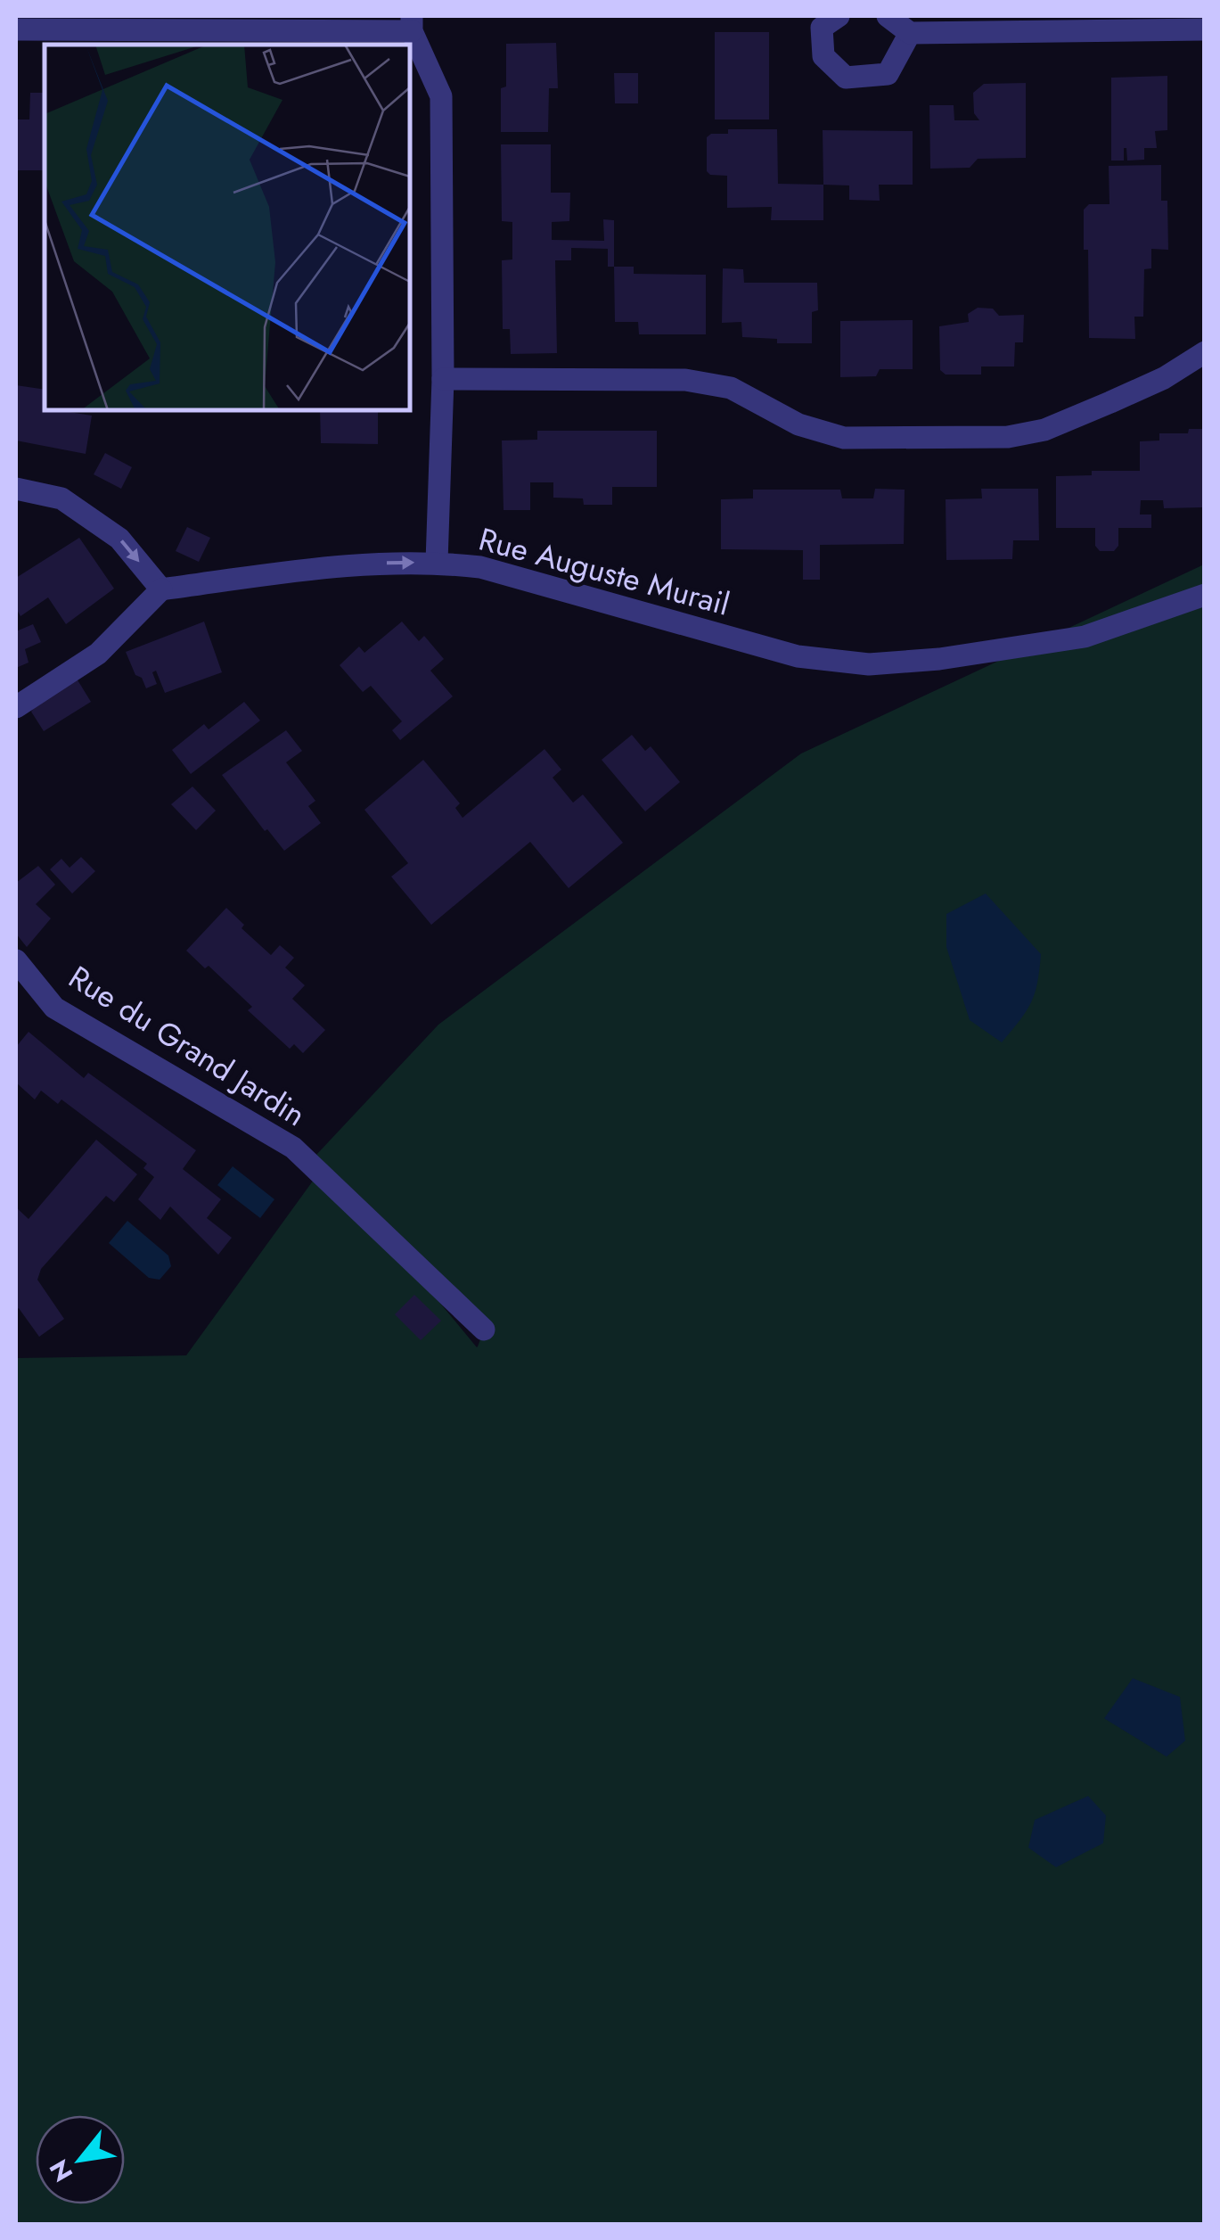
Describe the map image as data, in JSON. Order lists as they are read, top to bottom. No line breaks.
{"streets":{"street":["Rue Auguste Murail","Rue du Grand Jardin"]},"north":"bottom left"}
